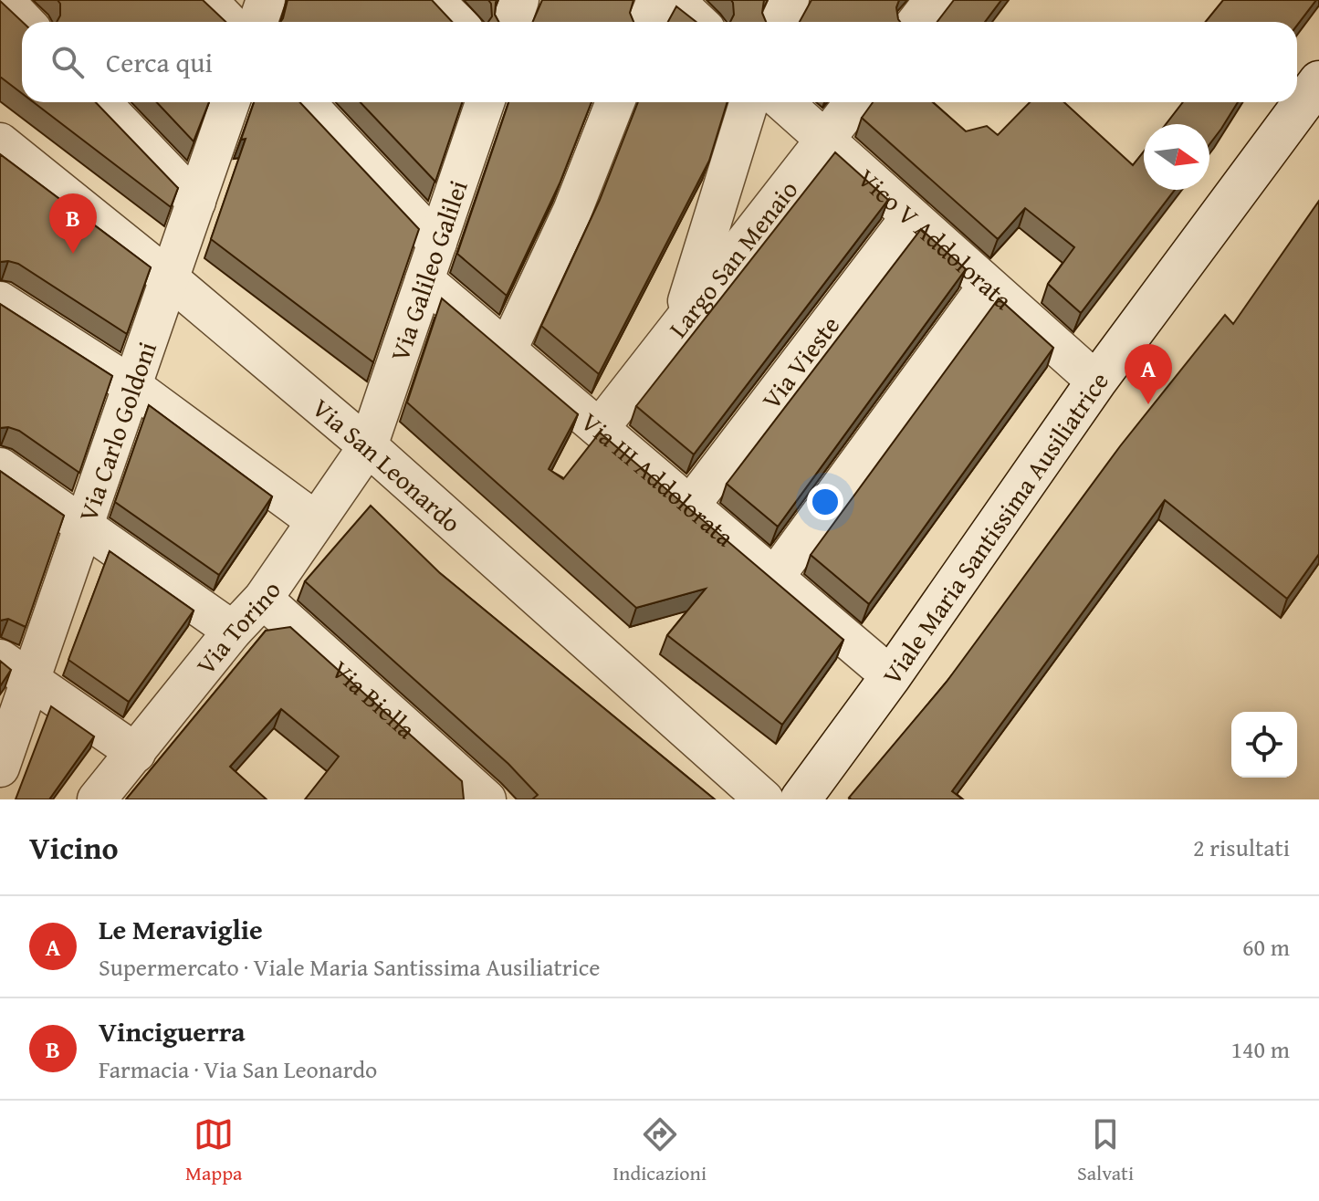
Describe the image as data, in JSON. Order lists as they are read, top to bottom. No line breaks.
{"streets":{"main road":["Viale Maria Santissima Ausiliatrice"],"street":["Largo San Menaio","Vico V Addolorata","Via Galileo Galilei","Via Vieste","Via Carlo Goldoni","Via San Leonardo","Via III Addolorata","Via Torino","Via Biella"]},"crossings":[["Largo San Menaio","Vico V Addolorata"],["Vico V Addolorata","Via Vieste"],["Vico V Addolorata","Viale Maria Santissima Ausiliatrice"],["Via Galileo Galilei","Via San Leonardo"],["Via Galileo Galilei","Via III Addolorata"],["Via Galileo Galilei","Via Torino"],["Via Vieste","Via III Addolorata"],["Via Carlo Goldoni","Via San Leonardo"],["Via San Leonardo","Via Torino"],["Via III Addolorata","Viale Maria Santissima Ausiliatrice"],["Via Torino","Via Biella"]],"north":"right","page":{"search":"Cerca qui","pins":["B","A"],"heading":["Vicino","2 risultati"],"list":[{"mark":"A","name":"Le Meraviglie","note":"Supermercato · Viale Maria Santissima Ausiliatrice","value":"60 m"},{"mark":"B","name":"Vinciguerra","note":"Farmacia · Via San Leonardo","value":"140 m"}],"nav":["Mappa","Indicazioni","Salvati"]}}
